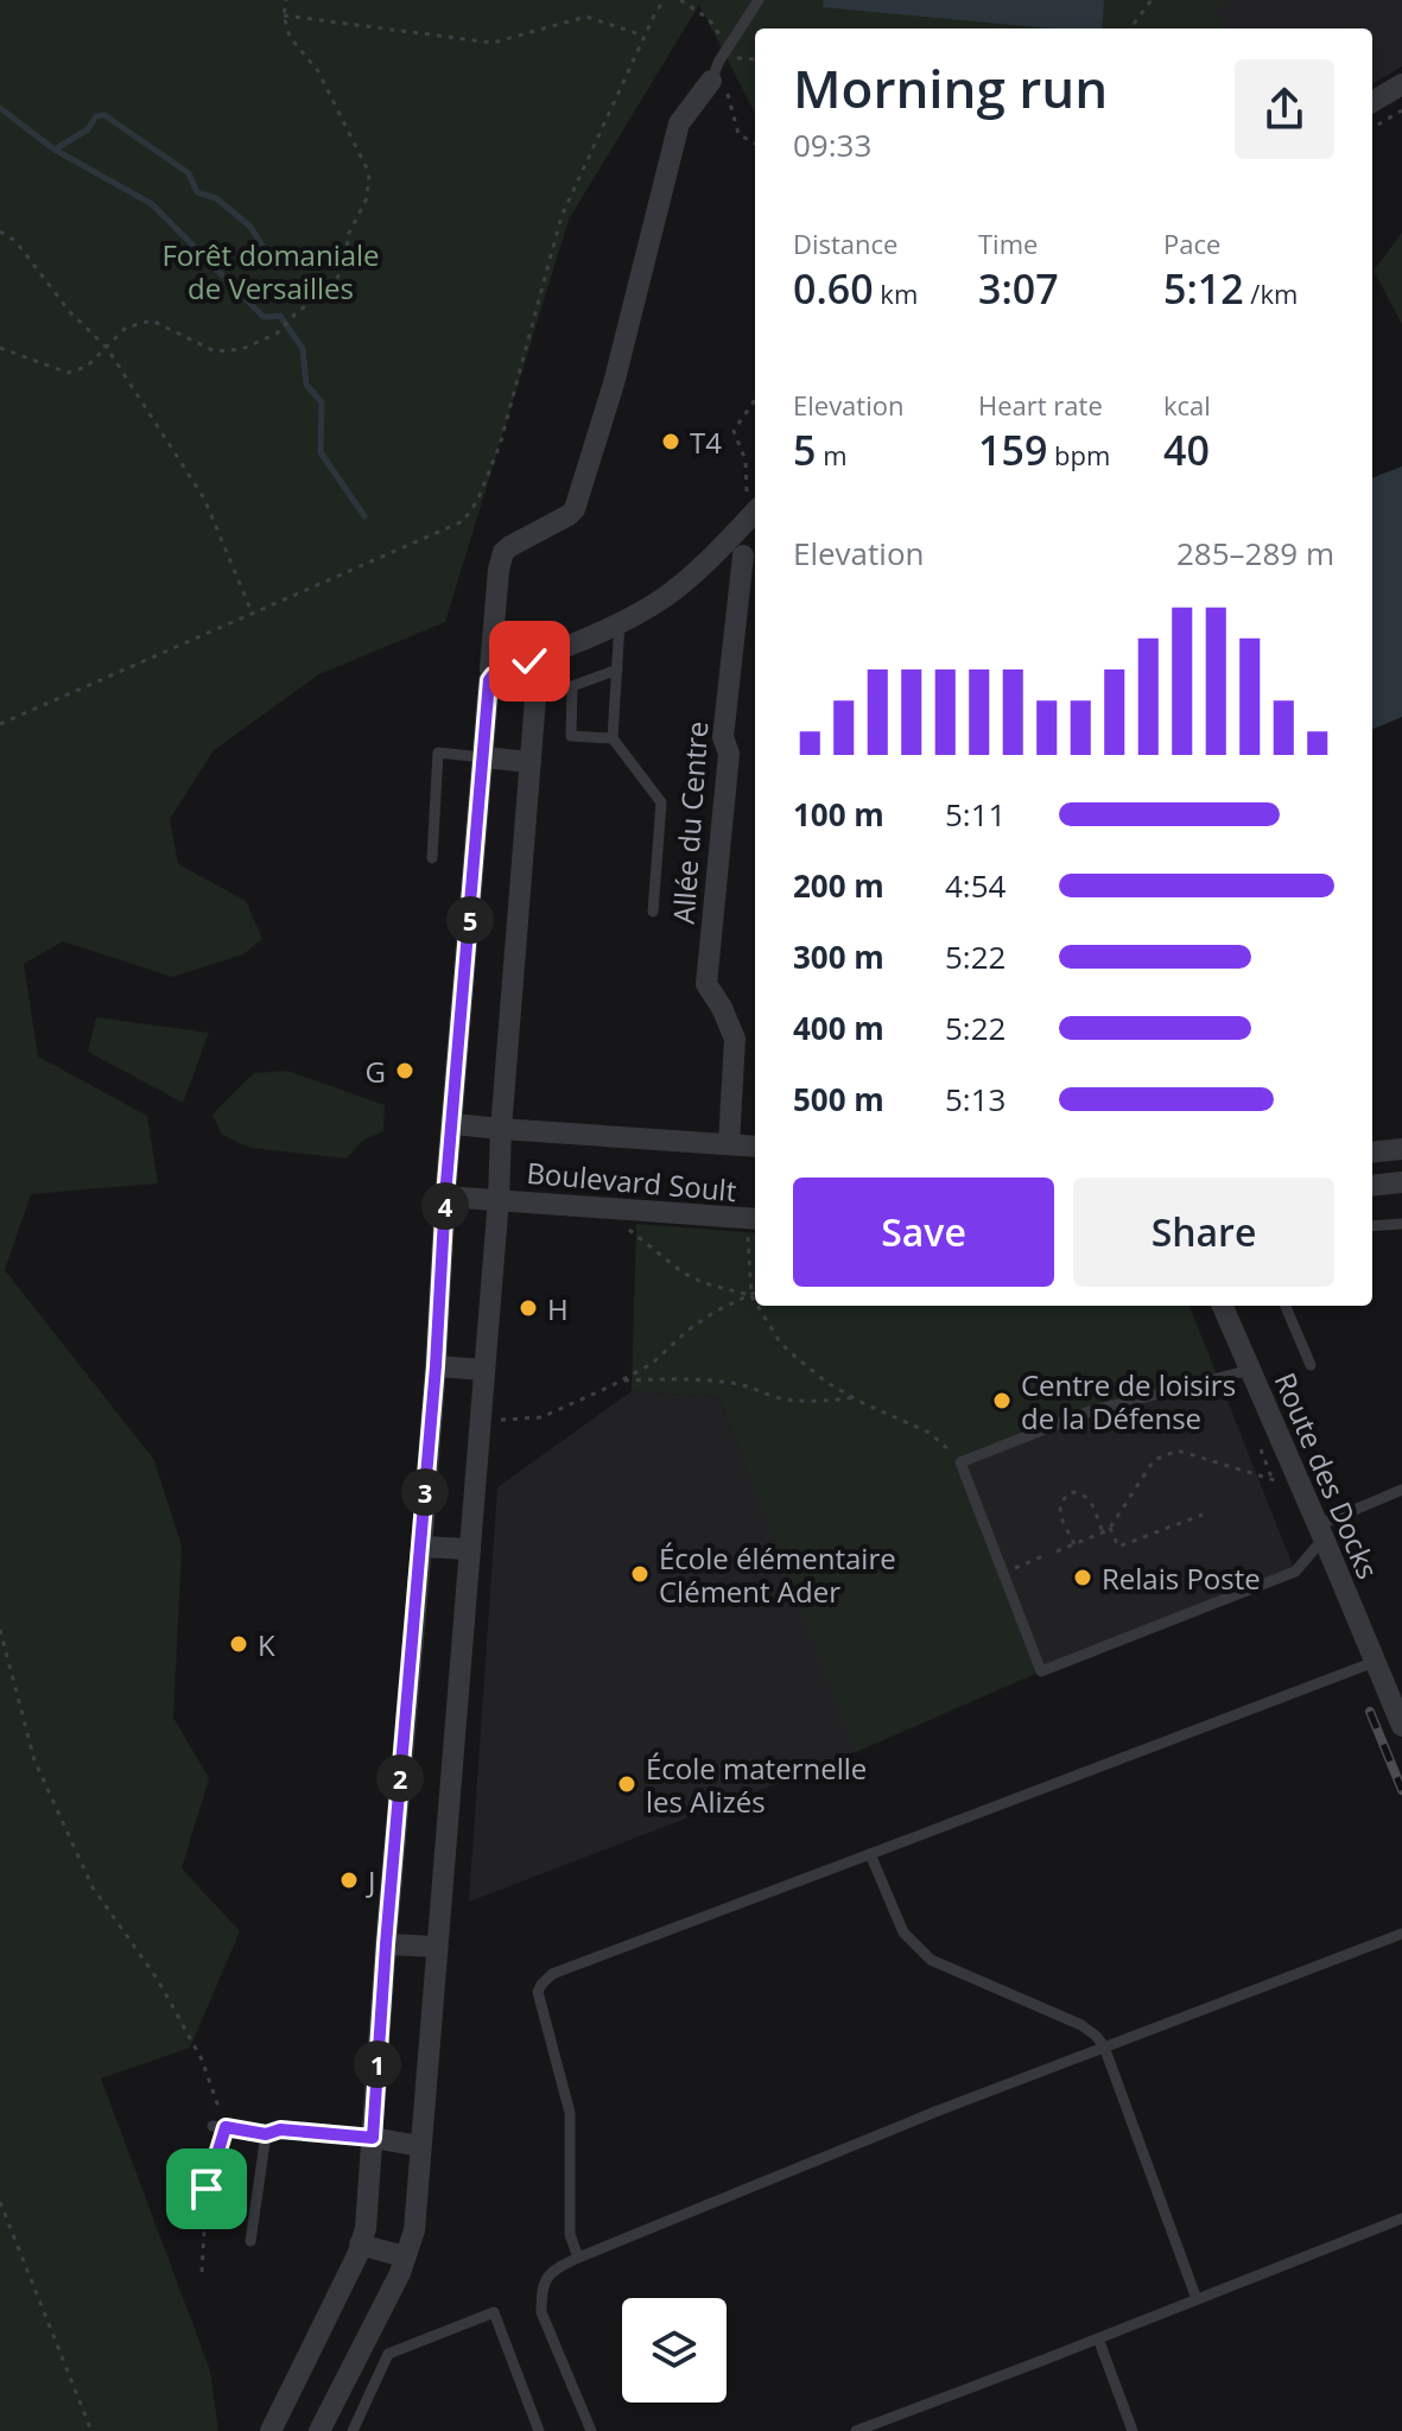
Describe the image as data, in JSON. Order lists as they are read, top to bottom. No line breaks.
{"streets":{"street":["Allée du Centre","Boulevard Soult","Route des Docks"]},"crossings":[["Allée du Centre","Boulevard Soult"]],"parks":["Forêt domaniale de Versailles"],"places":["T4","G","H","Centre de loisirs de la Défense","École élémentaire Clément Ader","Relais Poste","K","École maternelle les Alizés","J"],"page":{"heading":["Morning run","09:33"],"stats":[["Distance","0.60 km"],["Time","3:07"],["Pace","5:12 /km"],["Elevation","5 m"],["Heart rate","159 bpm"],["kcal","40"]],"chart":["Elevation","285–289 m"],"list":[{"name":"100 m","note":"5:11"},{"name":"200 m","note":"4:54"},{"name":"300 m","note":"5:22"},{"name":"400 m","note":"5:22"},{"name":"500 m","note":"5:13"}],"pins":["5","4","3","2","1"],"buttons":["Save","Share"]}}
